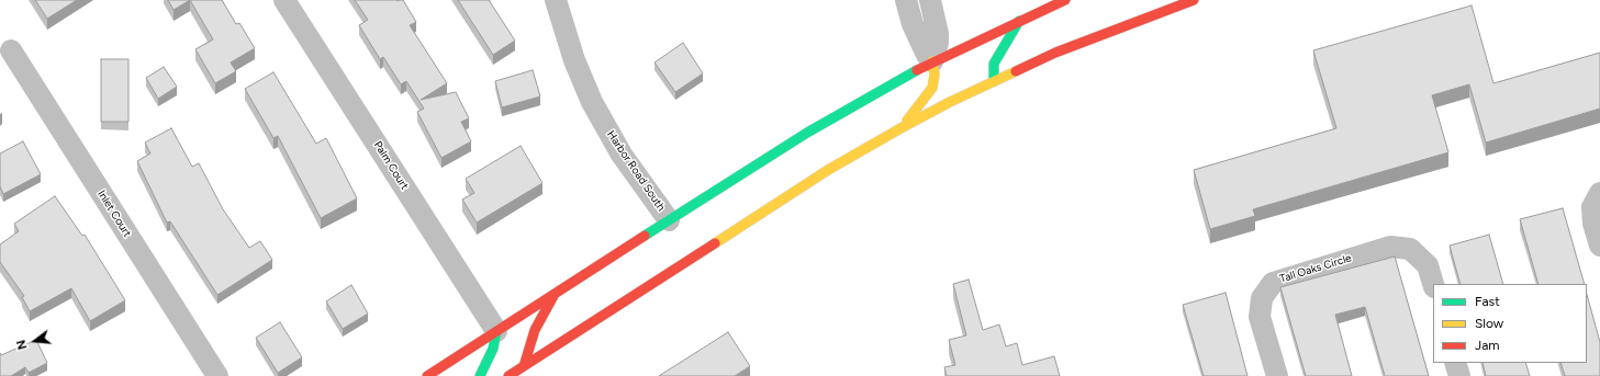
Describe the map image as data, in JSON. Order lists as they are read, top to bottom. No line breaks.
{"streets":{"street":["Palm Court","Harbor Road South","Inlet Court","Tall Oaks Circle"]},"legend":["Fast","Slow","Jam"],"north":"left"}
